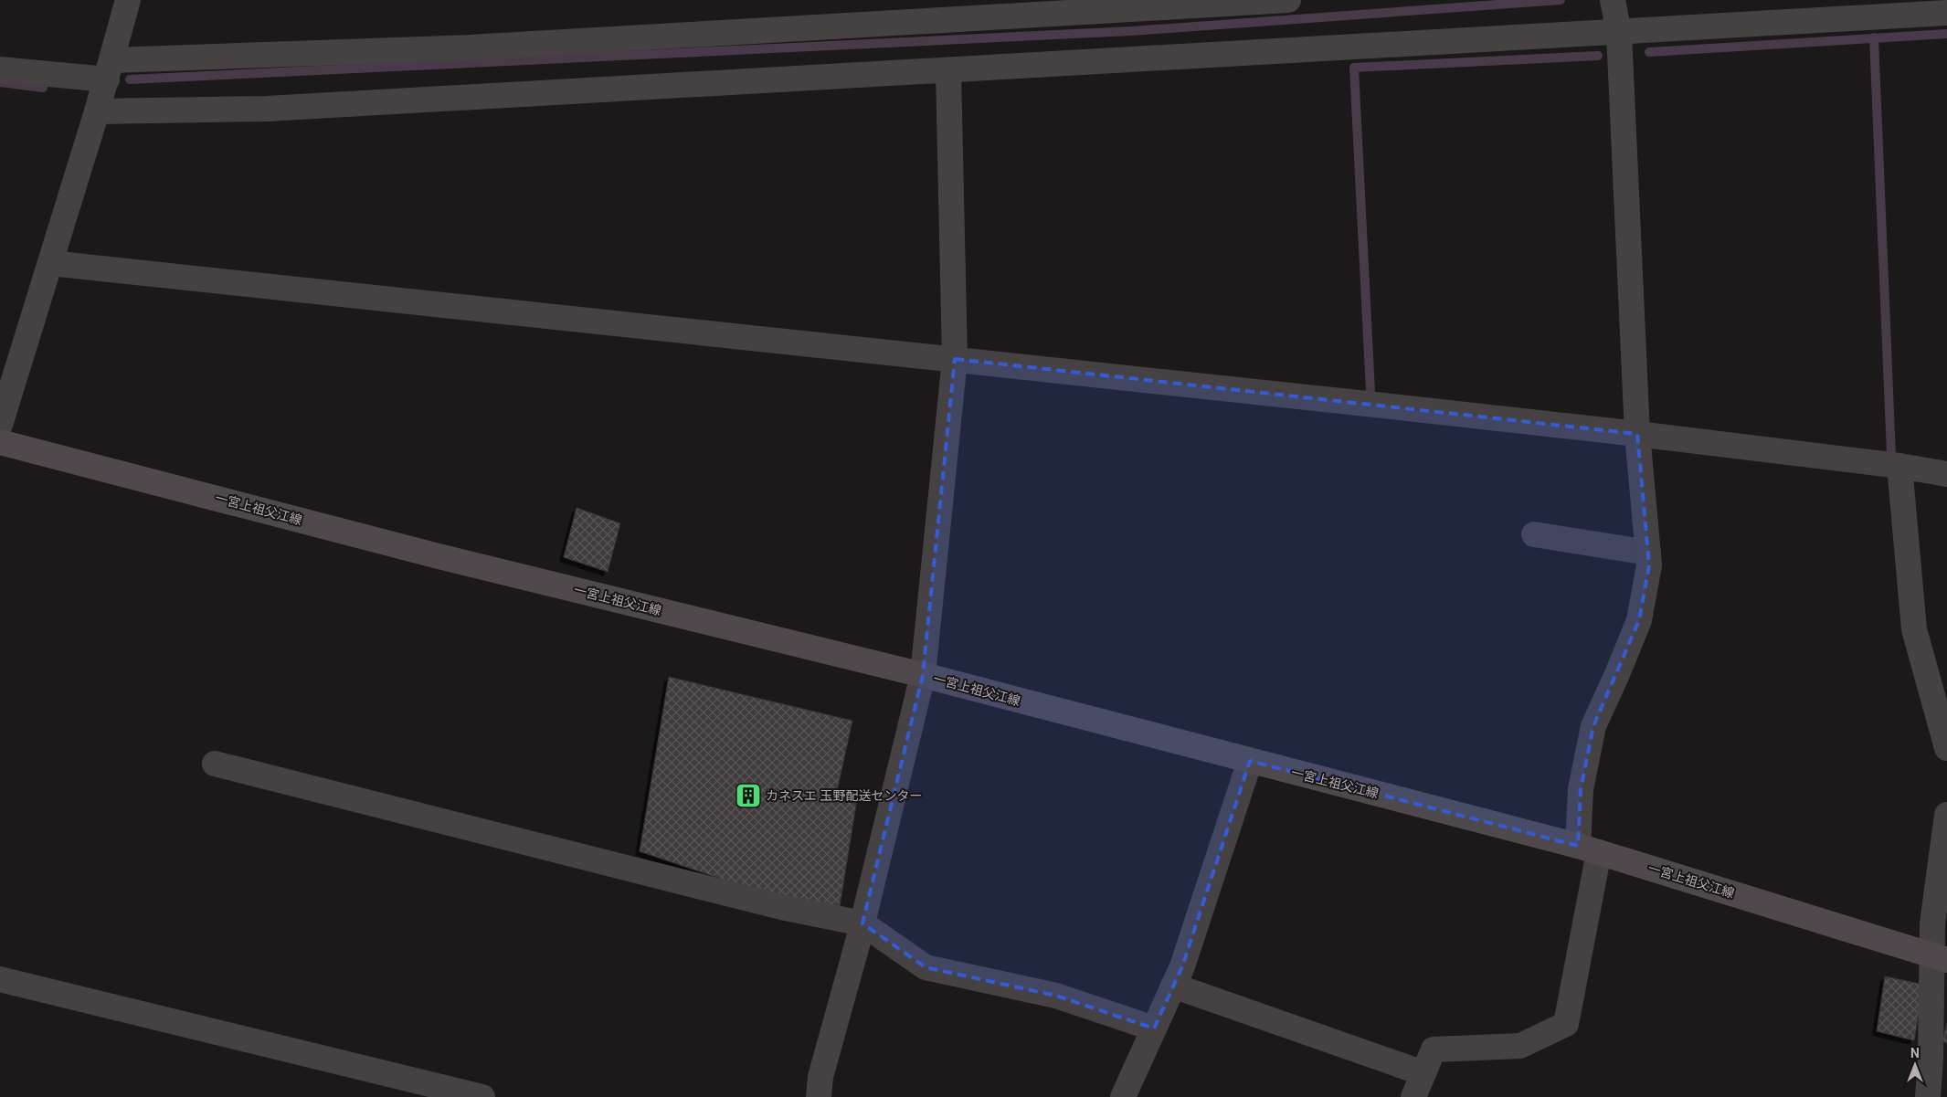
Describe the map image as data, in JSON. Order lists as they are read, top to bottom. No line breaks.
{"streets":{"main road":["一宮上祖父江線"]},"places":{"building":["カネスエ 玉野配送センター"]},"north":"top"}
